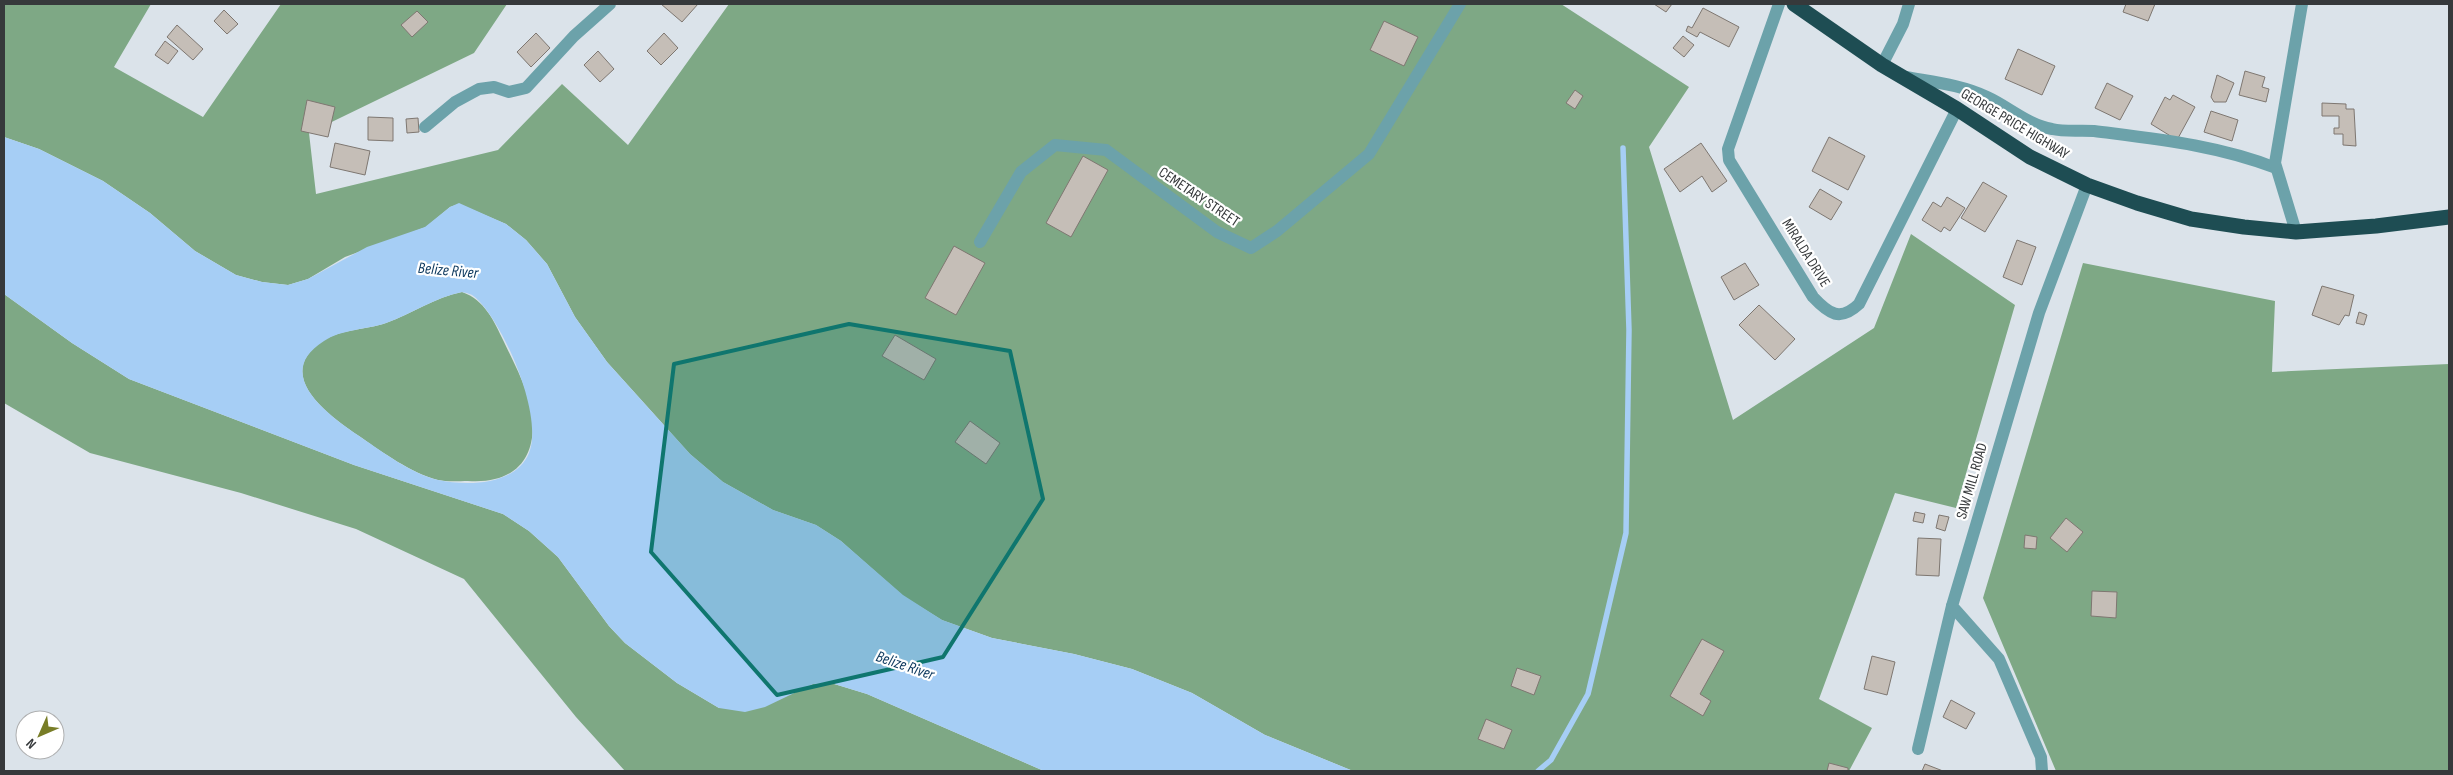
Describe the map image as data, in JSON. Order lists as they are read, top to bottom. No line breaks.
{"streets":{"highway":["GEORGE PRICE HIGHWAY"],"street":["CEMETARY STREET","MIRALDA DRIVE","SAW MILL ROAD"]},"crossings":[["GEORGE PRICE HIGHWAY","MIRALDA DRIVE"],["GEORGE PRICE HIGHWAY","SAW MILL ROAD"]],"water":["Belize River"],"north":"bottom left"}
